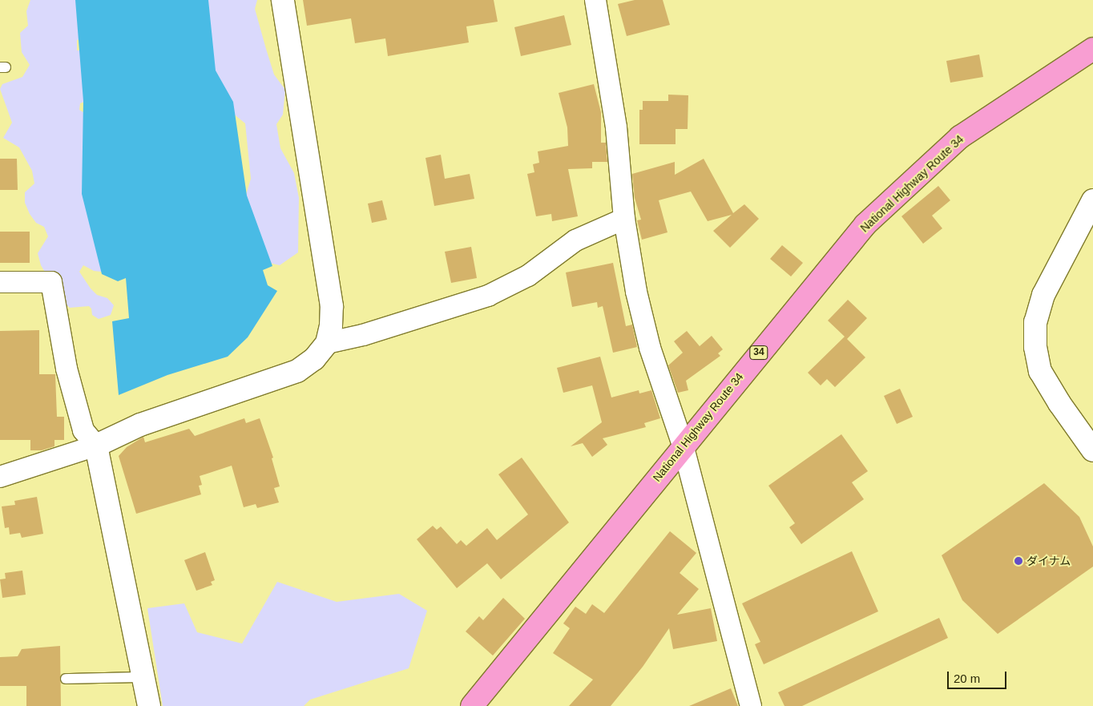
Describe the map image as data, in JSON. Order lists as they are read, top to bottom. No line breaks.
{"streets":{"highway":["National Highway Route 34","34"]},"places":["ダイナム"],"scale_bar":"20 m"}
